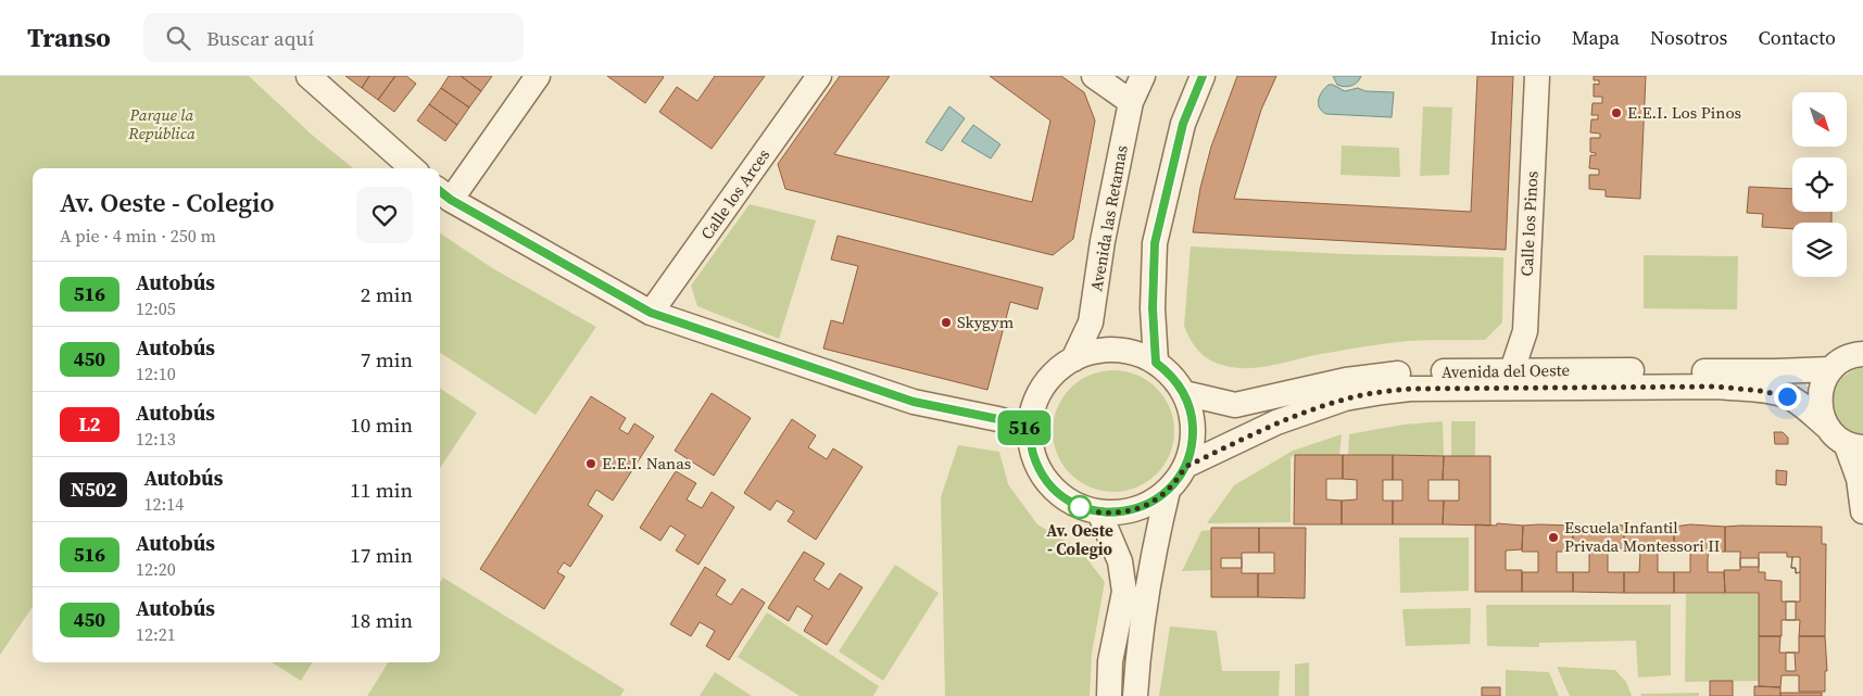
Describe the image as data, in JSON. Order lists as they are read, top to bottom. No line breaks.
{"streets":{"street":["Calle los Arces","Avenida las Retamas","Calle los Pinos","Avenida del Oeste"]},"crossings":[["Avenida las Retamas","Avenida del Oeste"],["Calle los Pinos","Avenida del Oeste"]],"parks":["Parque la República"],"places":["E.E.I. Los Pinos","Skygym","E.E.I. Nanas","Av. Oeste - Colegio","Escuela Infantil Privada Montessori II"],"lines":["bus line 516"],"north":"bottom right","page":{"header":"Transo","search":"Buscar aquí","nav":["Inicio","Mapa","Nosotros","Contacto"],"on_map":"516","heading":["Av. Oeste - Colegio","A pie · 4 min · 250 m"],"list":[{"mark":"516","name":"Autobús","note":"12:05","value":"2 min"},{"mark":"450","name":"Autobús","note":"12:10","value":"7 min"},{"mark":"L2","name":"Autobús","note":"12:13","value":"10 min"},{"mark":"N502","name":"Autobús","note":"12:14","value":"11 min"},{"mark":"516","name":"Autobús","note":"12:20","value":"17 min"},{"mark":"450","name":"Autobús","note":"12:21","value":"18 min"}]}}
